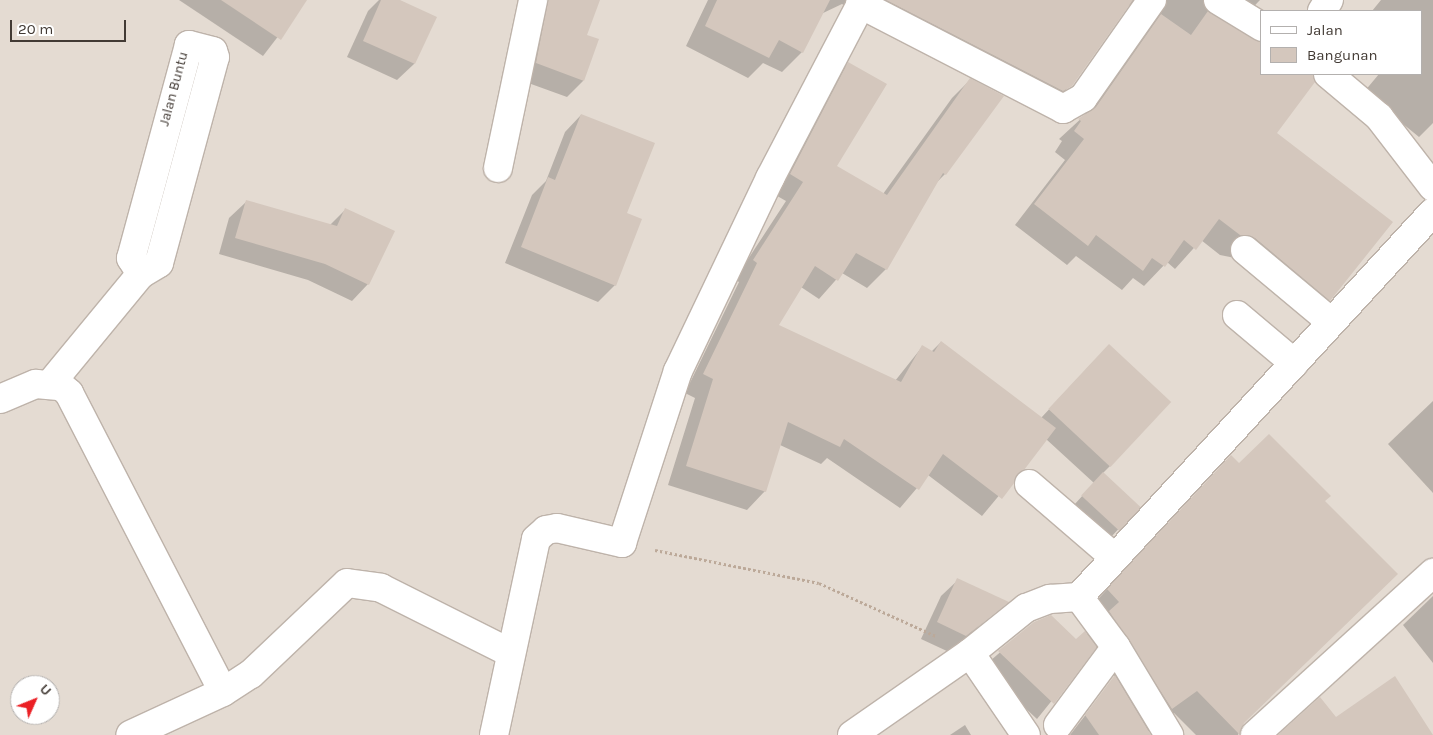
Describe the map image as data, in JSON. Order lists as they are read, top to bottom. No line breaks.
{"streets":{"street":["Jalan Buntu"]},"legend":["Jalan","Bangunan"],"scale_bar":"20 m","north":"top right"}
